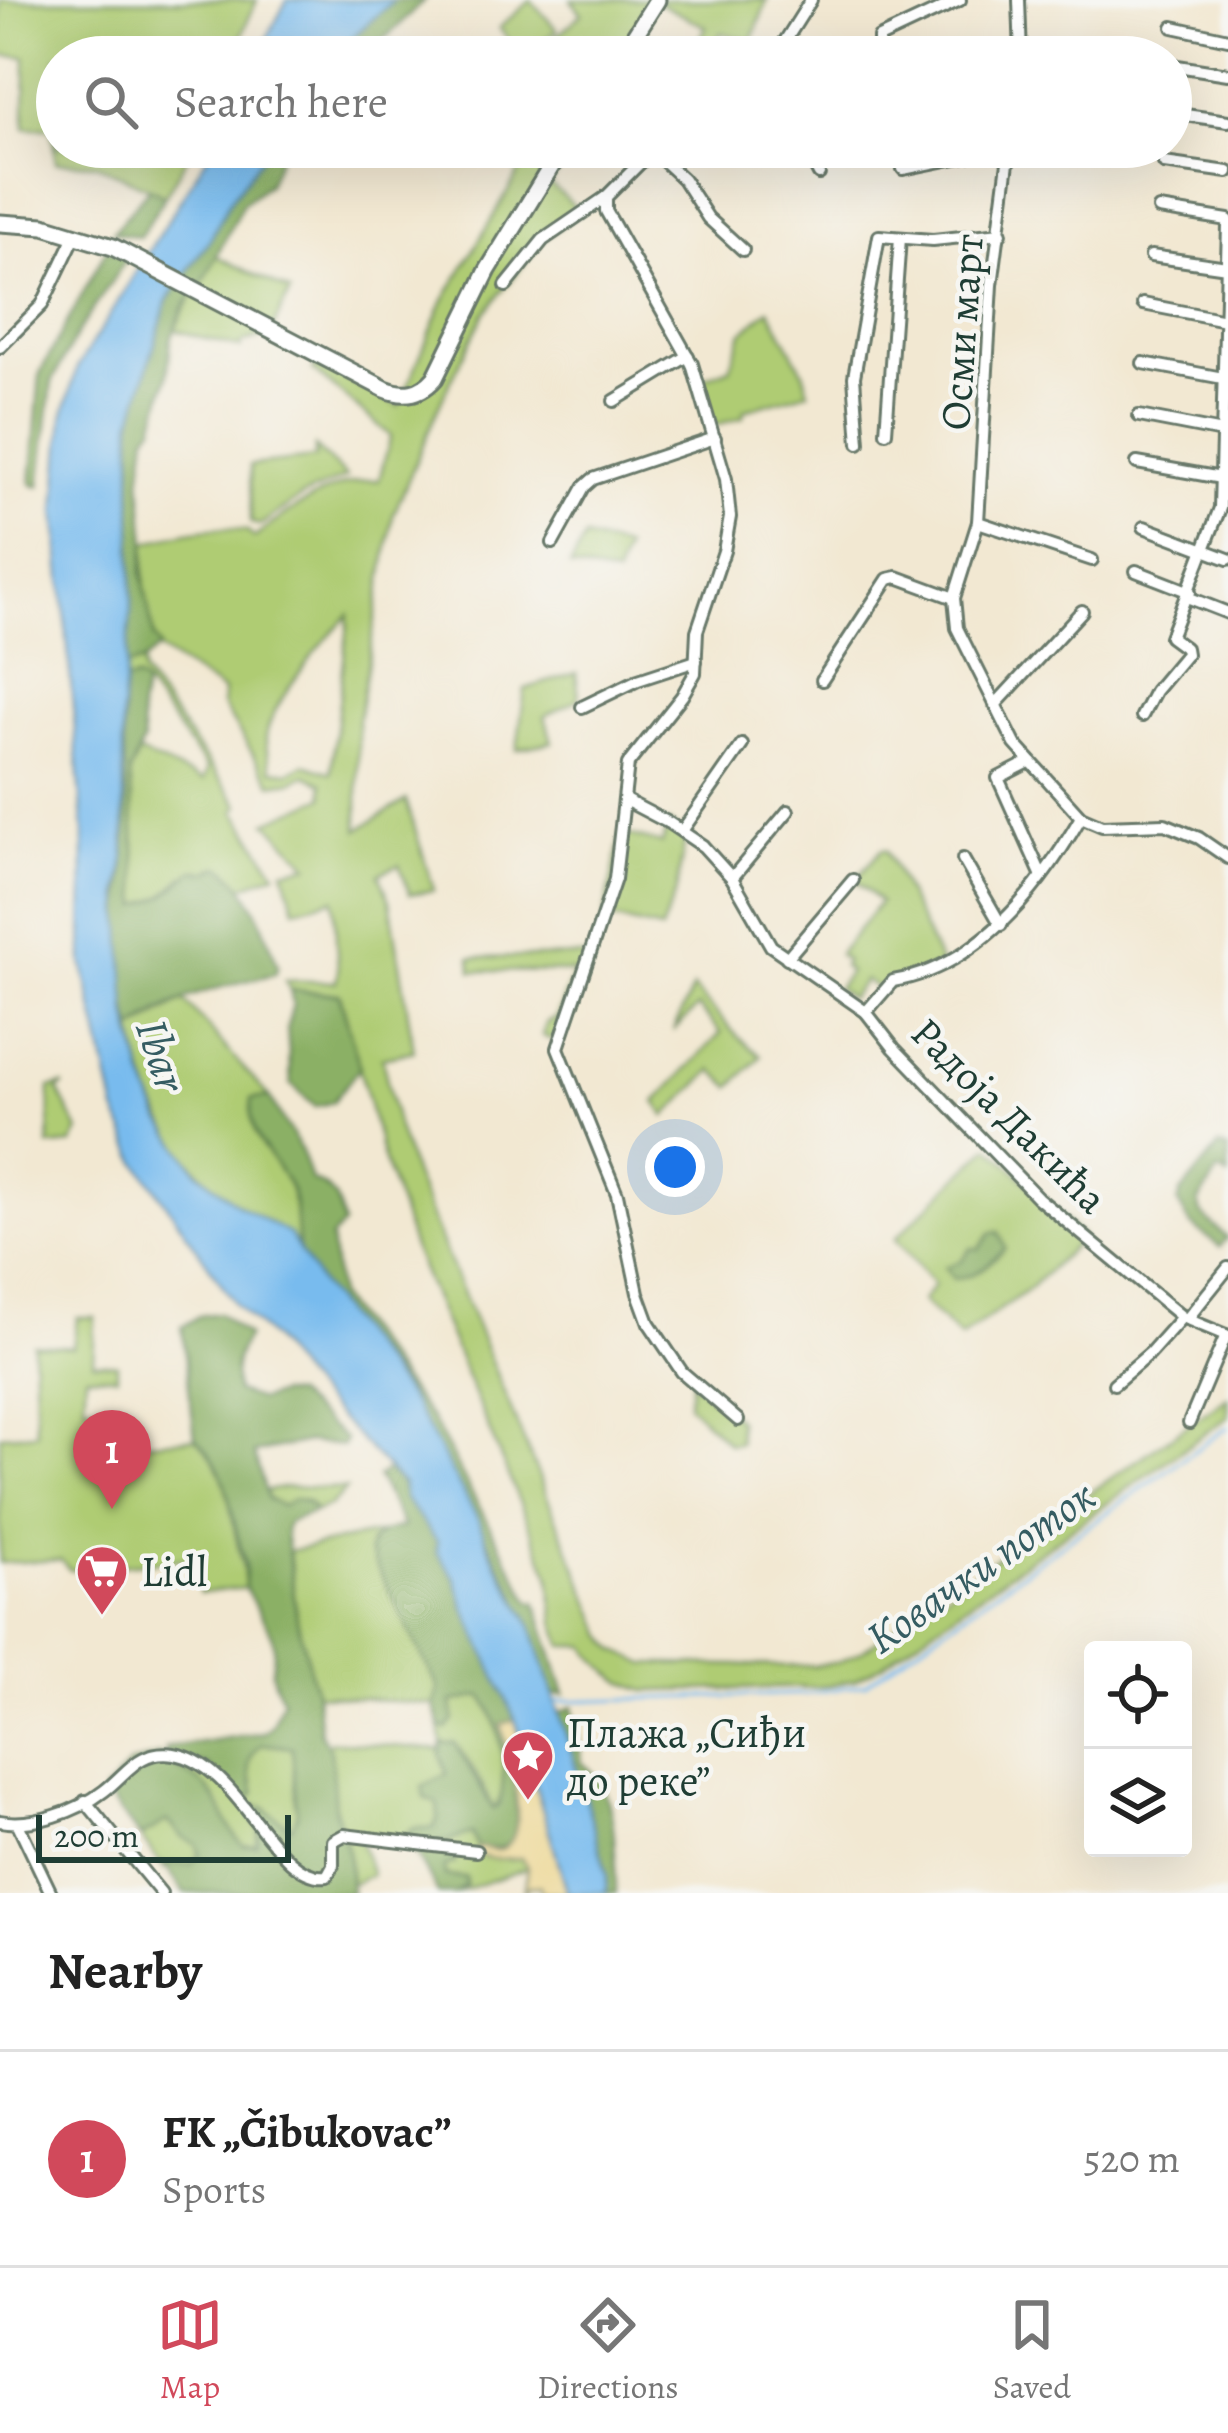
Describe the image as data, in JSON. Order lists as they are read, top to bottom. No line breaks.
{"streets":{"street":["Осми март","Радоја Дакића"]},"water":["Ibar","Ковачки поток"],"places":{"supermarket":["Lidl"],"place":["Плажа „Сиђи до реке”"]},"scale_bar":"200 m","page":{"search":"Search here","pins":"1","scale":"200 m","heading":"Nearby","list":[{"mark":"1","name":"FK „Čibukovac”","note":"Sports","value":"520 m"}],"nav":["Map","Directions","Saved"]}}
